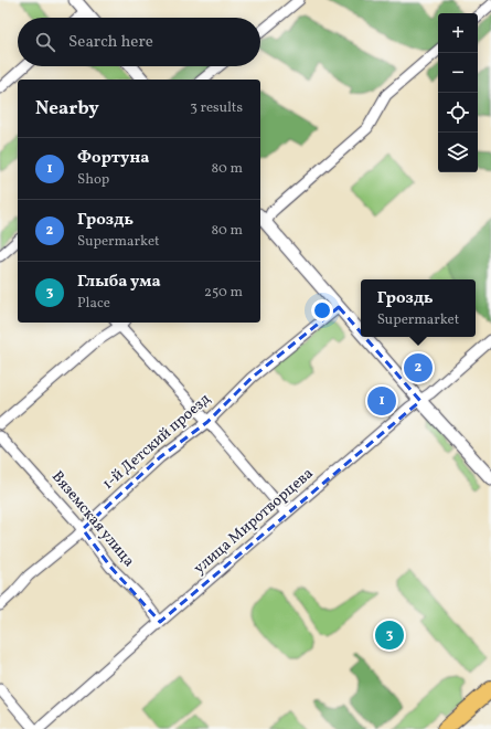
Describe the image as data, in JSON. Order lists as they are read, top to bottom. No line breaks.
{"streets":{"street":["1-й Детский проезд","Вяземская улица","улица Миротворцева"]},"crossings":[["1-й Детский проезд","Вяземская улица"],["Вяземская улица","улица Миротворцева"]],"page":{"map_buttons":["+","−"],"search":"Search here","heading":["Nearby","3 results"],"list":[{"mark":"1","name":"Фортуна","note":"Shop","value":"80 m"},{"mark":"2","name":"Гроздь","note":"Supermarket","value":"80 m"},{"mark":"3","name":"Глыба ума","note":"Place","value":"250 m"}],"popup":["Гроздь","Supermarket"],"pins":["2","1","3"]}}
